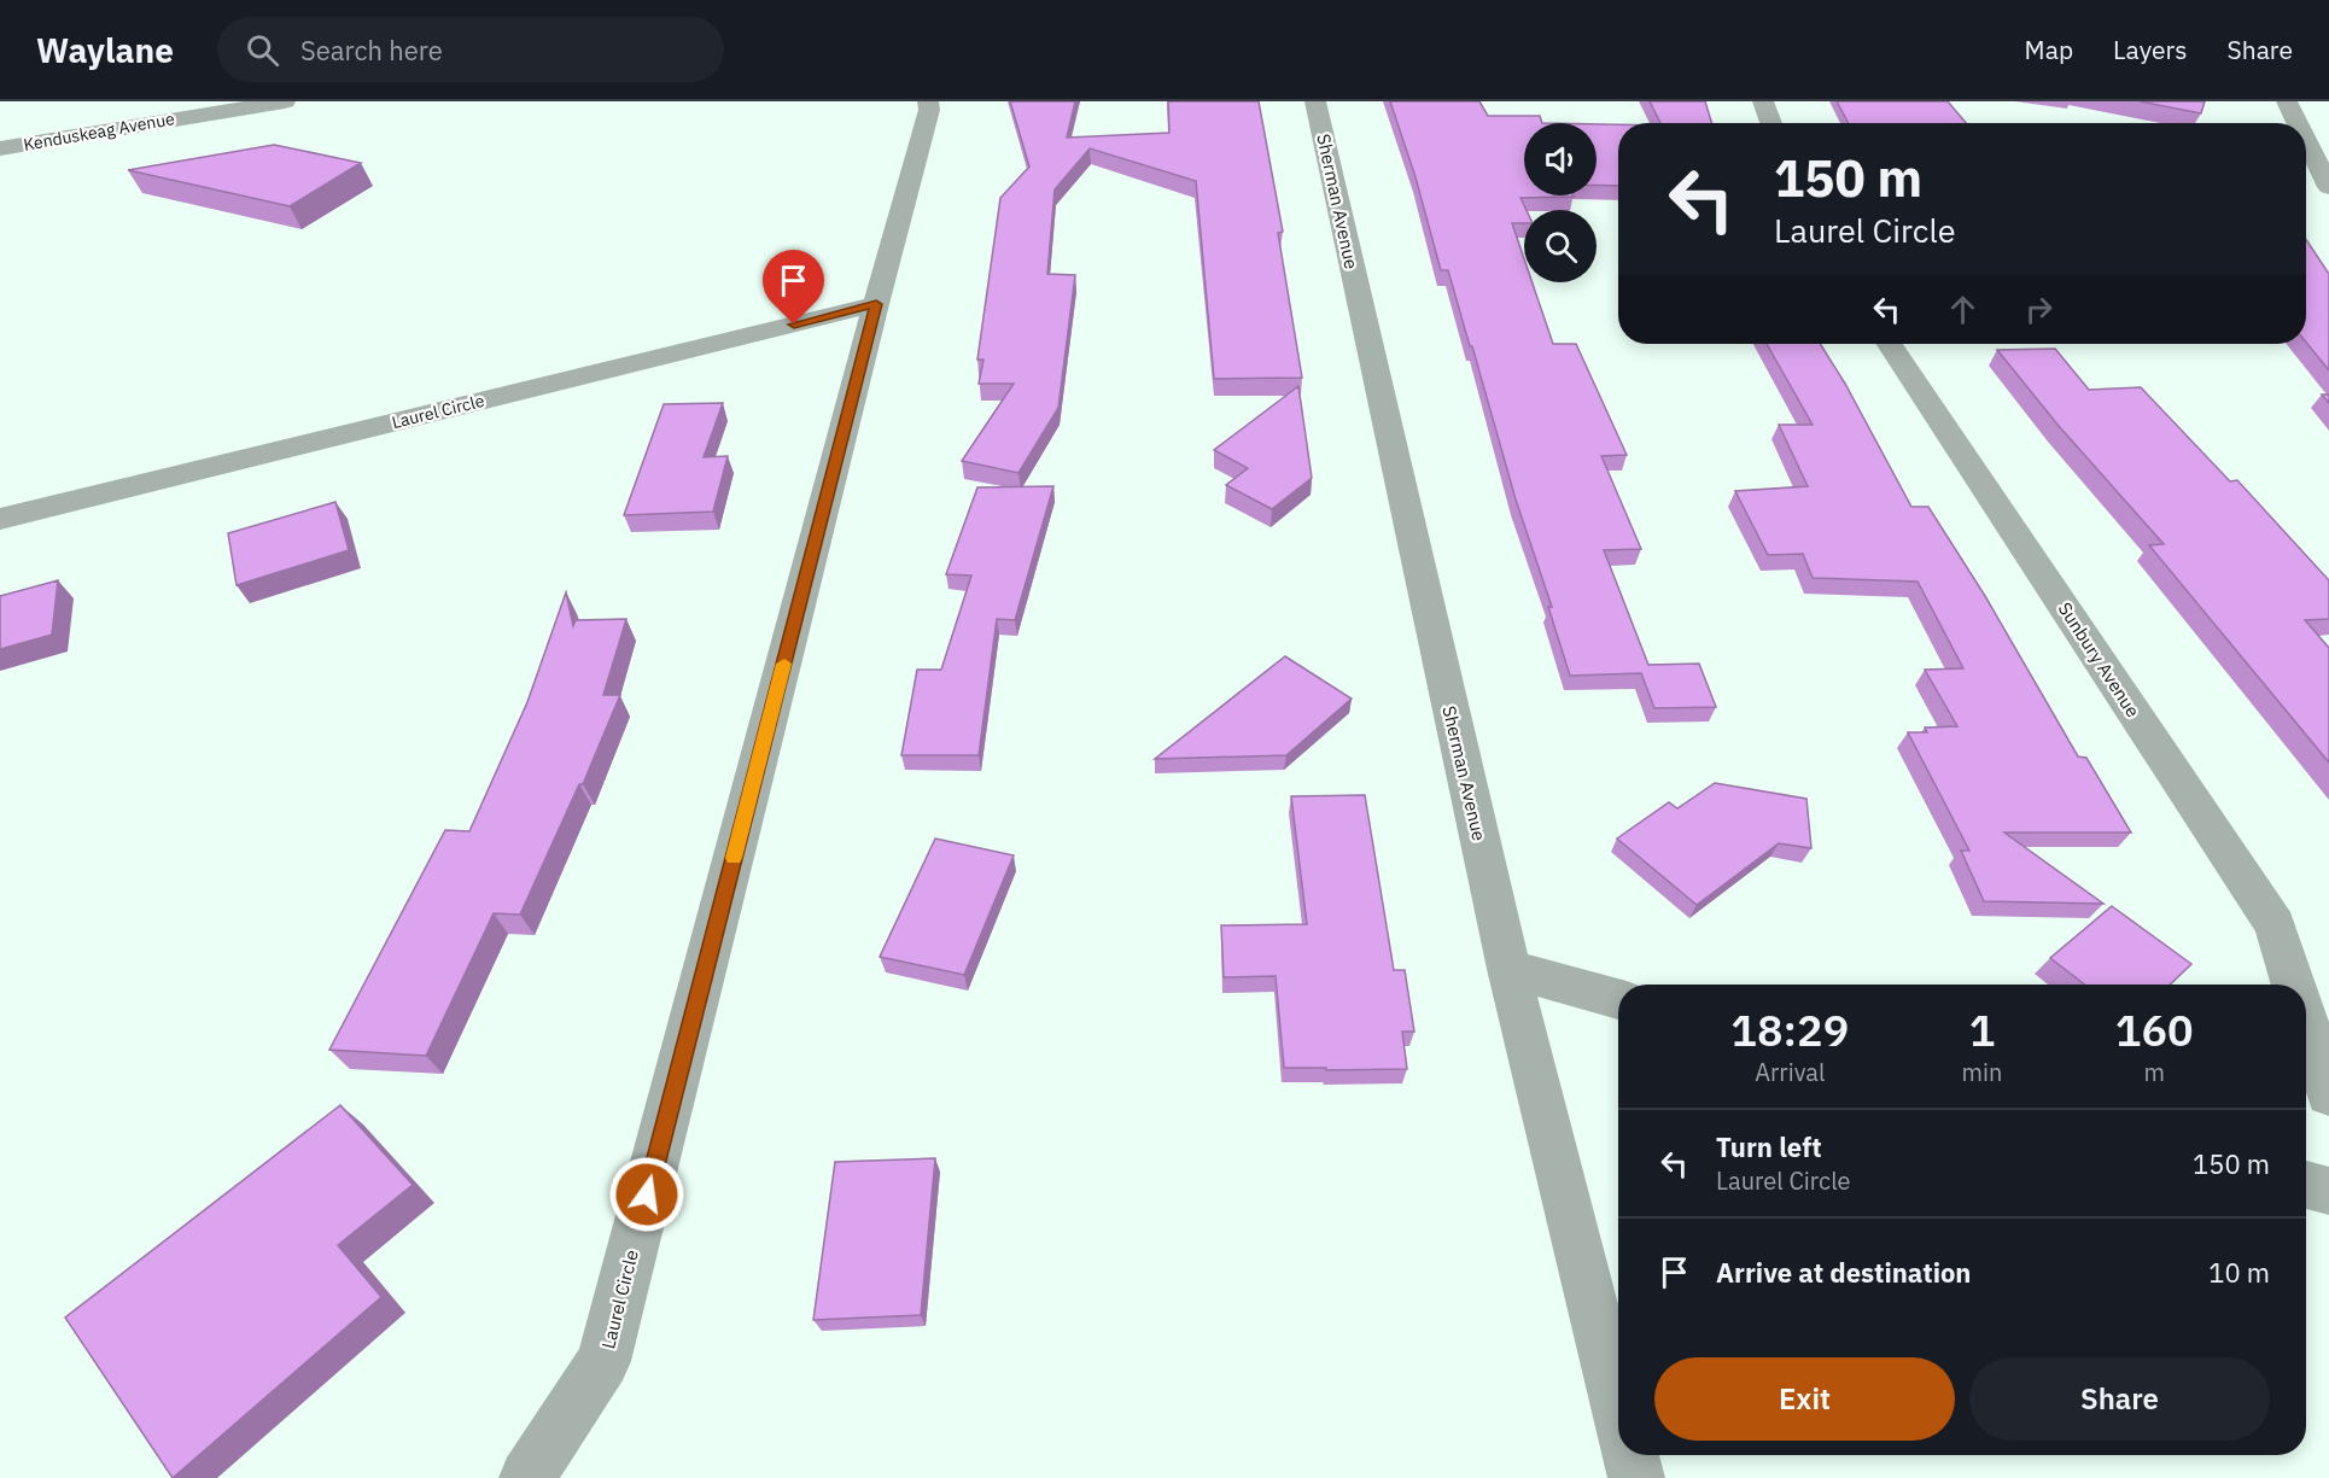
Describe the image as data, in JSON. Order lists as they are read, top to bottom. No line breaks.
{"streets":{"street":["Kenduskeag Avenue","Sherman Avenue","Laurel Circle","Sunbury Avenue"]},"page":{"header":"Waylane","search":"Search here","nav":["Map","Layers","Share"],"turn":["150 m","Laurel Circle"],"eta":["18:29","Arrival","1","min","160","m"],"list":[{"name":"Turn left","note":"Laurel Circle","value":"150 m"},{"name":"Arrive at destination","value":"10 m"}],"buttons":["Exit","Share"]}}
